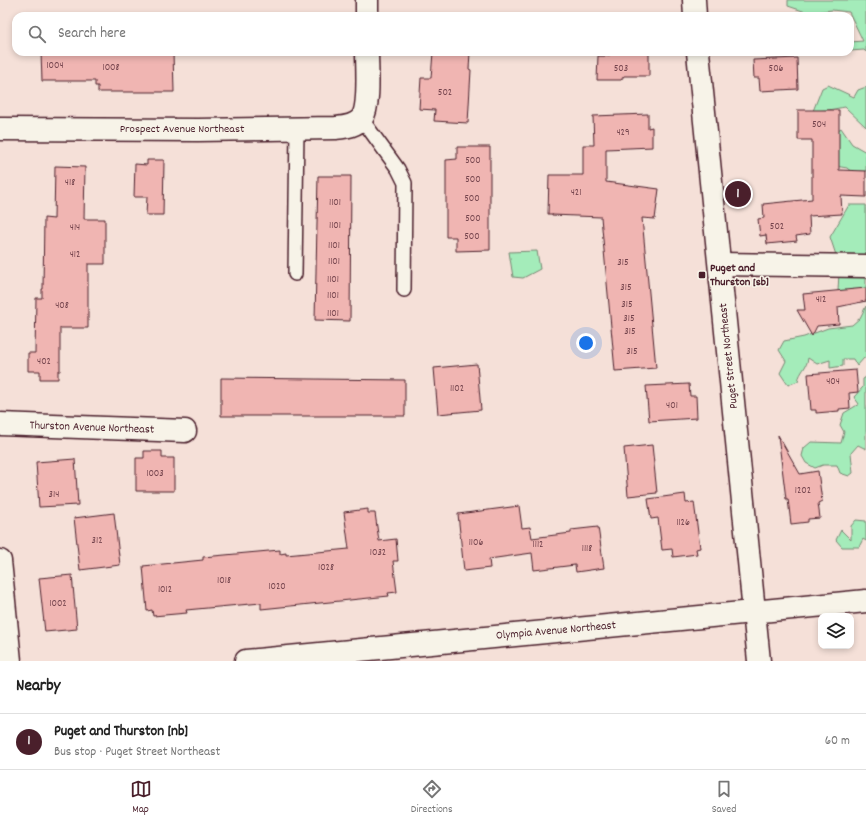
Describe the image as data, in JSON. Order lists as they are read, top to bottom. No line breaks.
{"streets":{"street":["Prospect Avenue Northeast","Puget Street Northeast","Thurston Avenue Northeast","Olympia Avenue Northeast"]},"crossings":[["Puget Street Northeast","Olympia Avenue Northeast"]],"places":{"transit":["Puget and Thurston [sb]"]},"house_numbers":["1004","1008","503","506","502","504","429","500","500","418","421","500","1101","500","1101","502","414","500","1101","412","1101","315","1101","315","1101","412","315","408","1101","315","315","315","402","404","1102","401","1003","1202","314","1126","312","1106","1112","1118","1032","1028","1018","1020","1012","1002"],"page":{"search":"Search here","pins":"1","heading":"Nearby","list":[{"mark":"1","name":"Puget and Thurston [nb]","note":"Bus stop · Puget Street Northeast","value":"60 m"}],"nav":["Map","Directions","Saved"]}}
